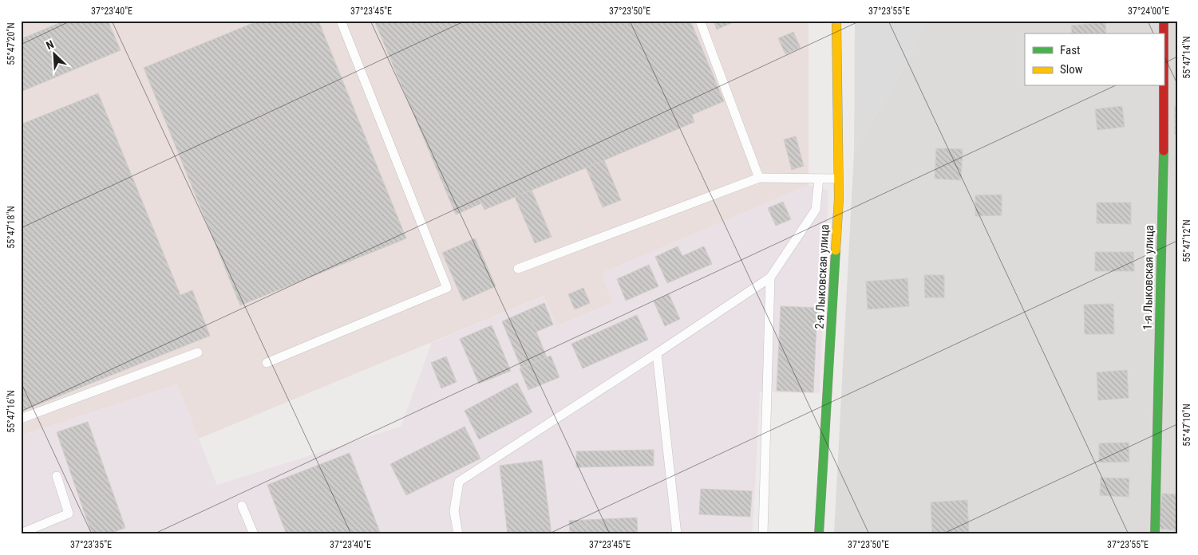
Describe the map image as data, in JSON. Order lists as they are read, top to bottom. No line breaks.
{"streets":{"street":["2-я Лыковская улица","1-я Лыковская улица"]},"legend":["Fast","Slow"],"north":"top left","coordinates":["37°23'40\"E","37°23'45\"E","37°23'50\"E","37°23'55\"E","37°24'00\"E","55°47'20\"N","55°47'14\"N","55°47'18\"N","55°47'12\"N","55°47'16\"N","55°47'10\"N","37°23'35\"E"]}
